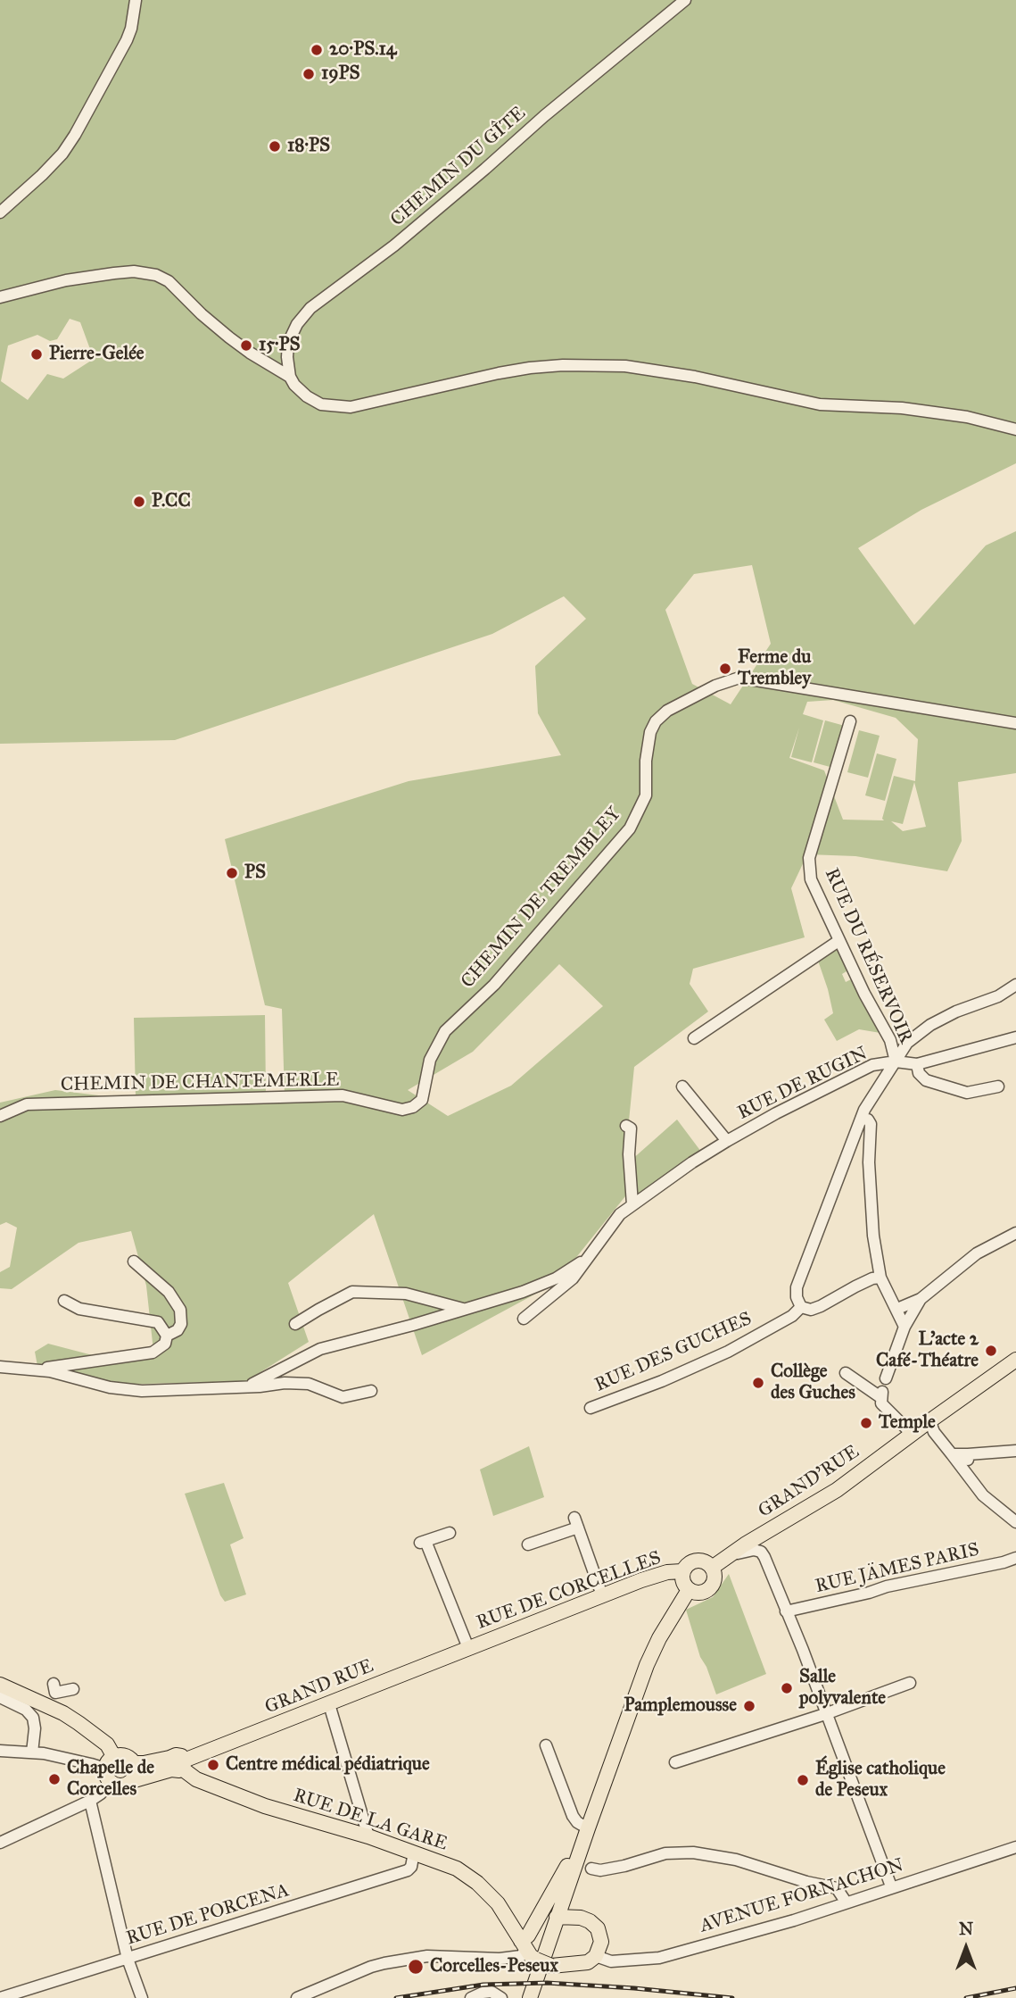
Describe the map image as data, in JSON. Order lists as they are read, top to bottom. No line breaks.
{"streets":{"main road":["GRAND'RUE","RUE DE CORCELLES","GRAND RUE","RUE DE LA GARE"],"street":["CHEMIN DU GÎTE","CHEMIN DE TREMBLEY","RUE DU RÉSERVOIR","CHEMIN DE CHANTEMERLE","RUE DE RUGIN","RUE DES GUCHES","RUE JÄMES PARIS","AVENUE FORNACHON","RUE DE PORCENA"]},"crossings":[["CHEMIN DE TREMBLEY","CHEMIN DE CHANTEMERLE"],["RUE DU RÉSERVOIR","RUE DE RUGIN"],["GRAND'RUE","RUE DE CORCELLES"],["RUE DE CORCELLES","GRAND RUE"],["GRAND RUE","RUE DE LA GARE"],["RUE DE LA GARE","AVENUE FORNACHON"],["RUE DE LA GARE","RUE DE PORCENA"]],"places":["20·PS.14","19PS","18·PS","15·PS","Pierre-Gelée","P.CC","Ferme du Trembley","PS","L'acte 2 Café-Théatre","Collège des Guches","Temple","Salle polyvalente","Pamplemousse","Centre médical pédiatrique","Chapelle de Corcelles","Église catholique de Peseux","Corcelles-Peseux"],"north":"top"}
